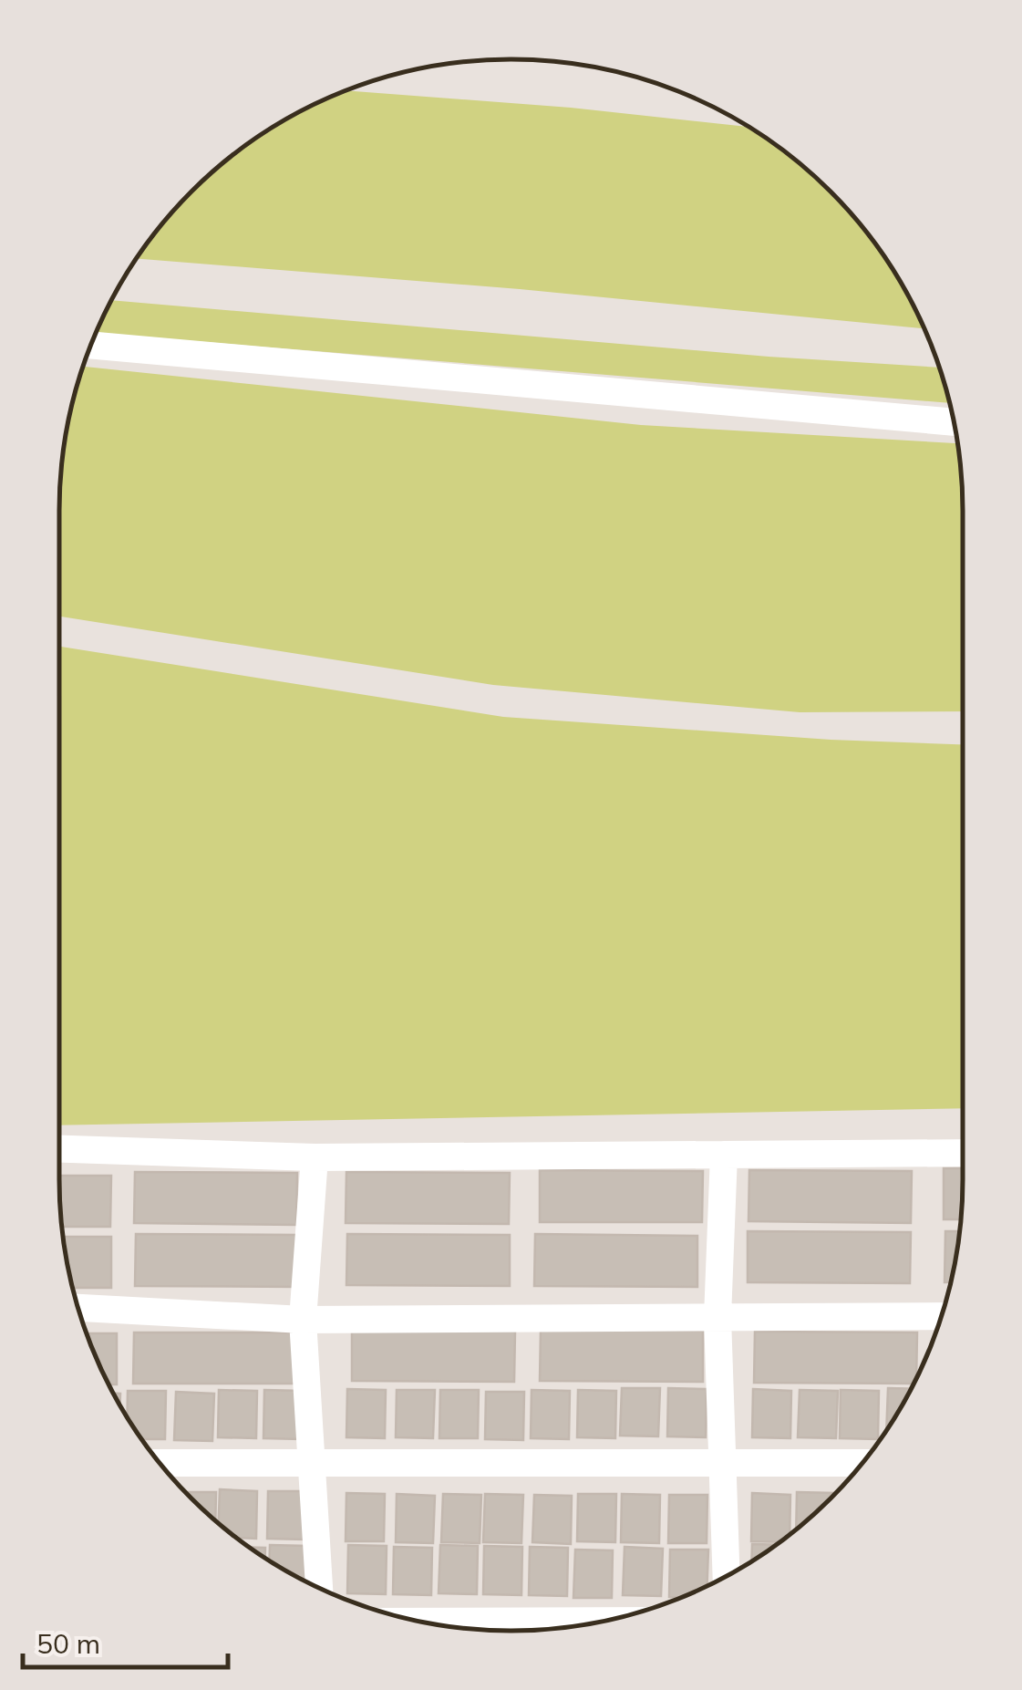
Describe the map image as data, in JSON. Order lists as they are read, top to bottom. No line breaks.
{"scale_bar":"50 m"}
